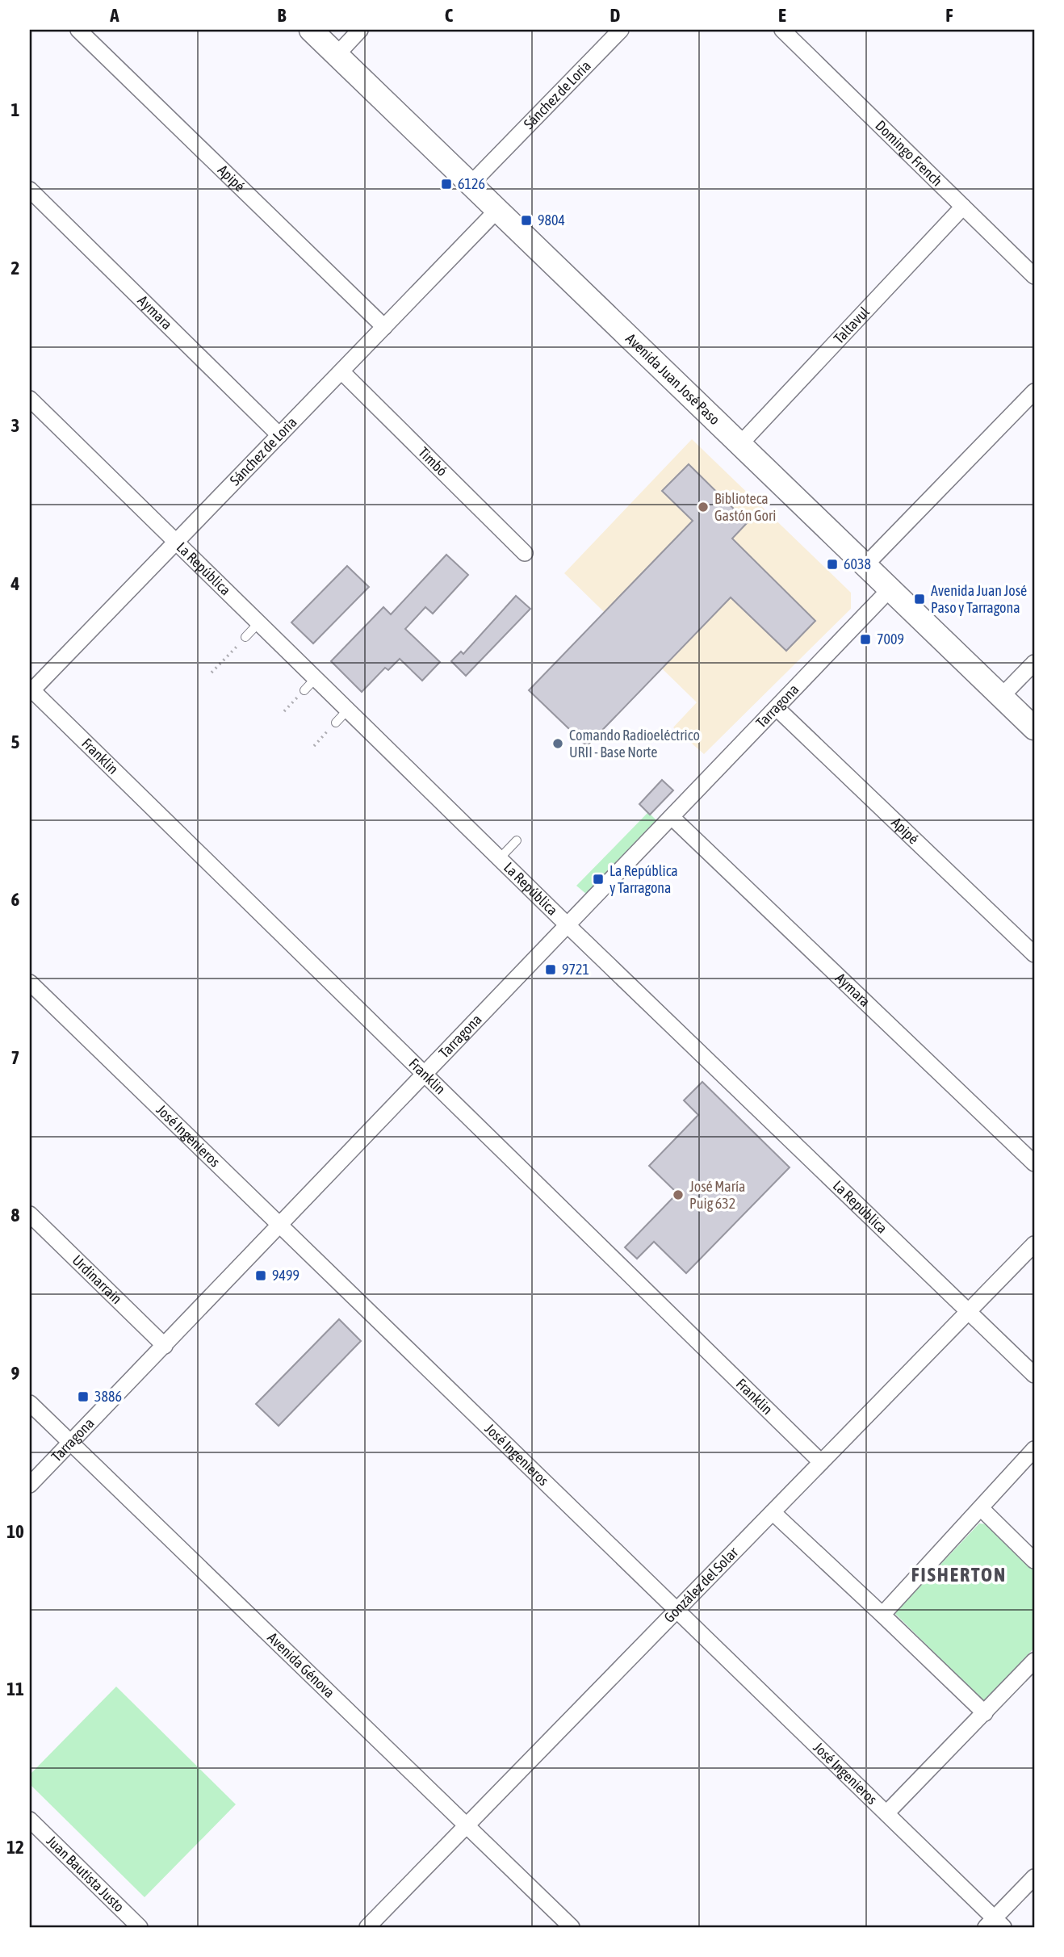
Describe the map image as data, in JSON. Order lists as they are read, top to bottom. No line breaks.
{"streets":{"main road":["Avenida Juan José Paso"],"street":["Sánchez de Loria","Domingo French","Apipé","Aymara","Taltavul","Timbó","La República","Tarragona","Franklin","José Ingenieros","Urdinarrain","González del Solar","Avenida Génova","Juan Bautista Justo"]},"crossings":[["Sánchez de Loria","Apipé"],["Sánchez de Loria","Aymara"],["Sánchez de Loria","Avenida Juan José Paso"],["Sánchez de Loria","Timbó"],["Sánchez de Loria","La República"],["Sánchez de Loria","Franklin"],["Domingo French","Taltavul"],["Apipé","Tarragona"],["Aymara","Tarragona"],["Taltavul","Avenida Juan José Paso"],["Avenida Juan José Paso","Tarragona"],["La República","Tarragona"],["La República","González del Solar"],["Tarragona","Franklin"],["Tarragona","José Ingenieros"],["Tarragona","Urdinarrain"],["Tarragona","Avenida Génova"],["Franklin","González del Solar"],["José Ingenieros","González del Solar"],["González del Solar","Avenida Génova"]],"districts":["FISHERTON"],"places":{"transit":["6126","9804","6038","Avenida Juan José Paso y Tarragona","7009","La República y Tarragona","9721","9499","3886"],"other":["Biblioteca Gastón Gori","Comando Radioeléctrico URII - Base Norte","José María Puig 632"]},"grid":{"columns":["A","B","C","D","E","F"],"rows":["1","2","3","4","5","6","7","8","9","10","11","12"]}}
